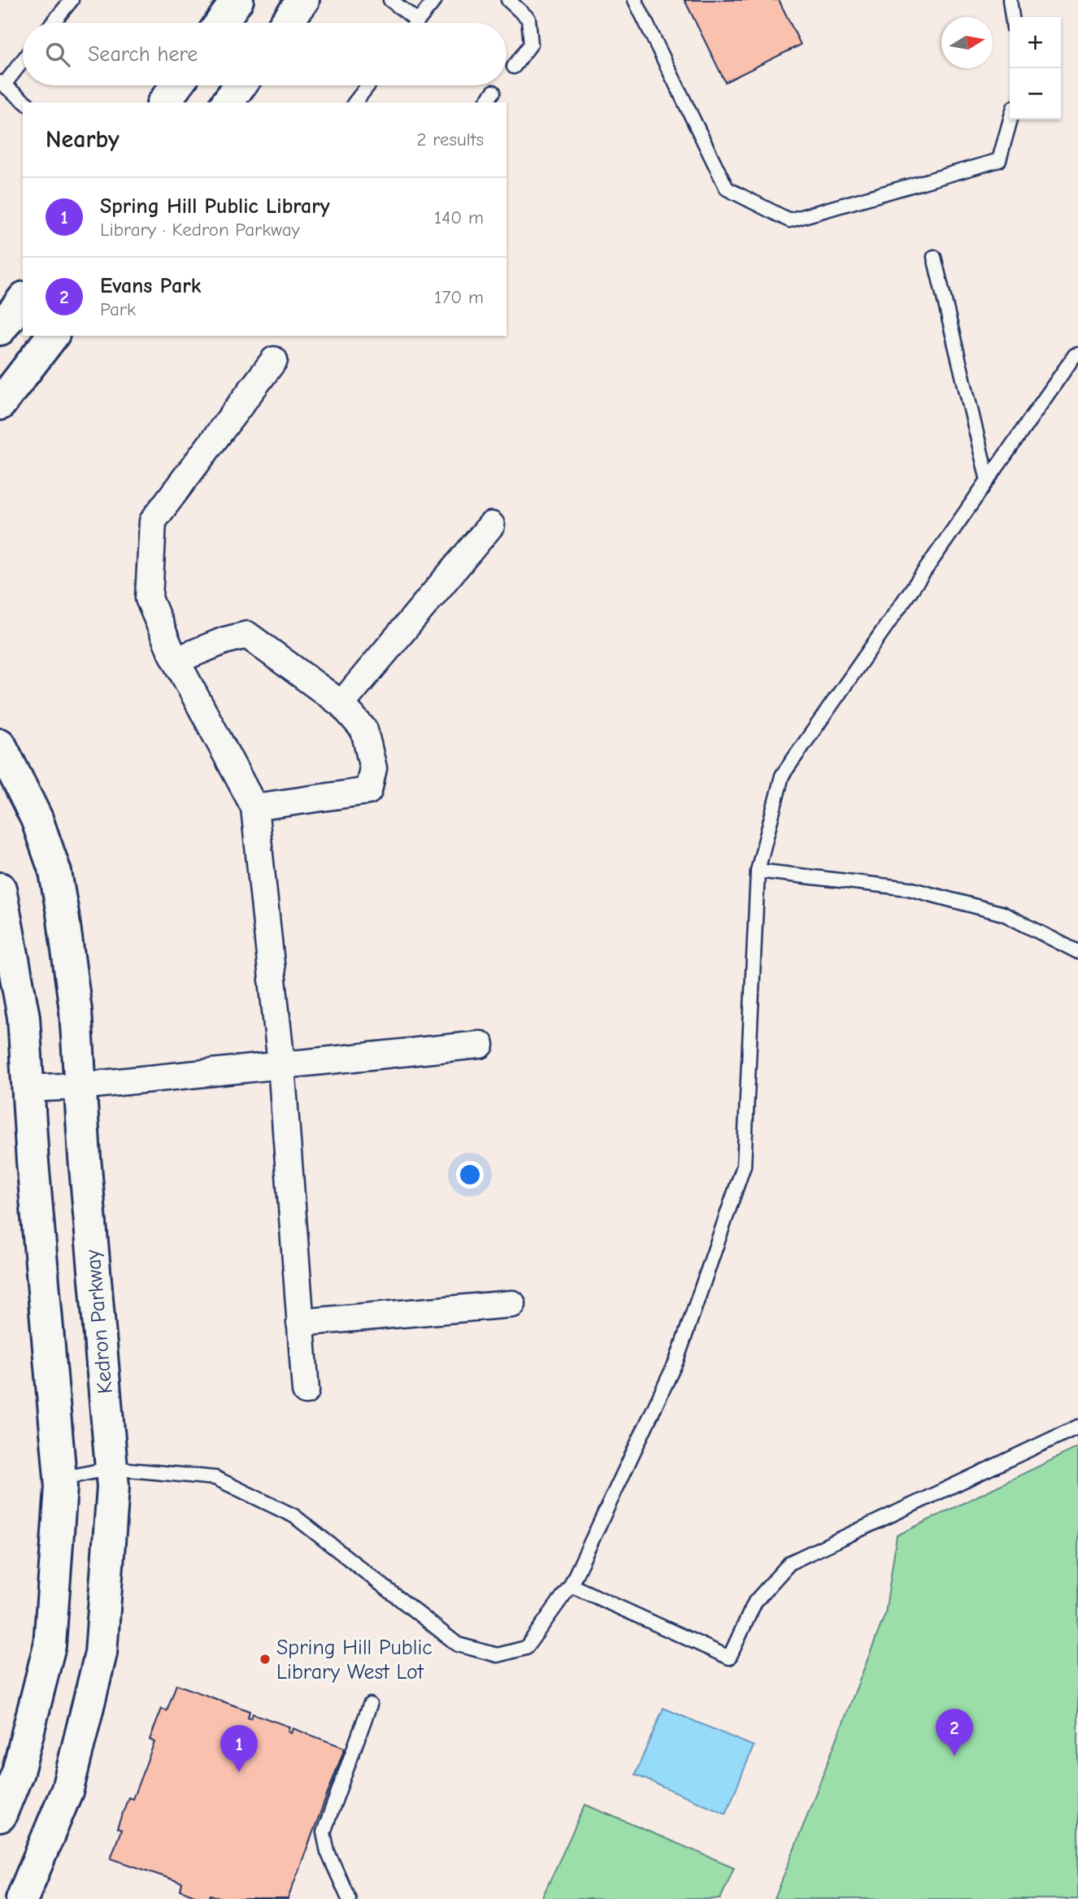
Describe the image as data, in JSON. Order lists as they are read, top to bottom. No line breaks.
{"streets":{"street":["Kedron Parkway"]},"places":["Spring Hill Public Library West Lot"],"north":"right","page":{"map_buttons":["+","−"],"search":"Search here","heading":["Nearby","2 results"],"list":[{"mark":"1","name":"Spring Hill Public Library","note":"Library · Kedron Parkway","value":"140 m"},{"mark":"2","name":"Evans Park","note":"Park","value":"170 m"}],"pins":["2","1"]}}
